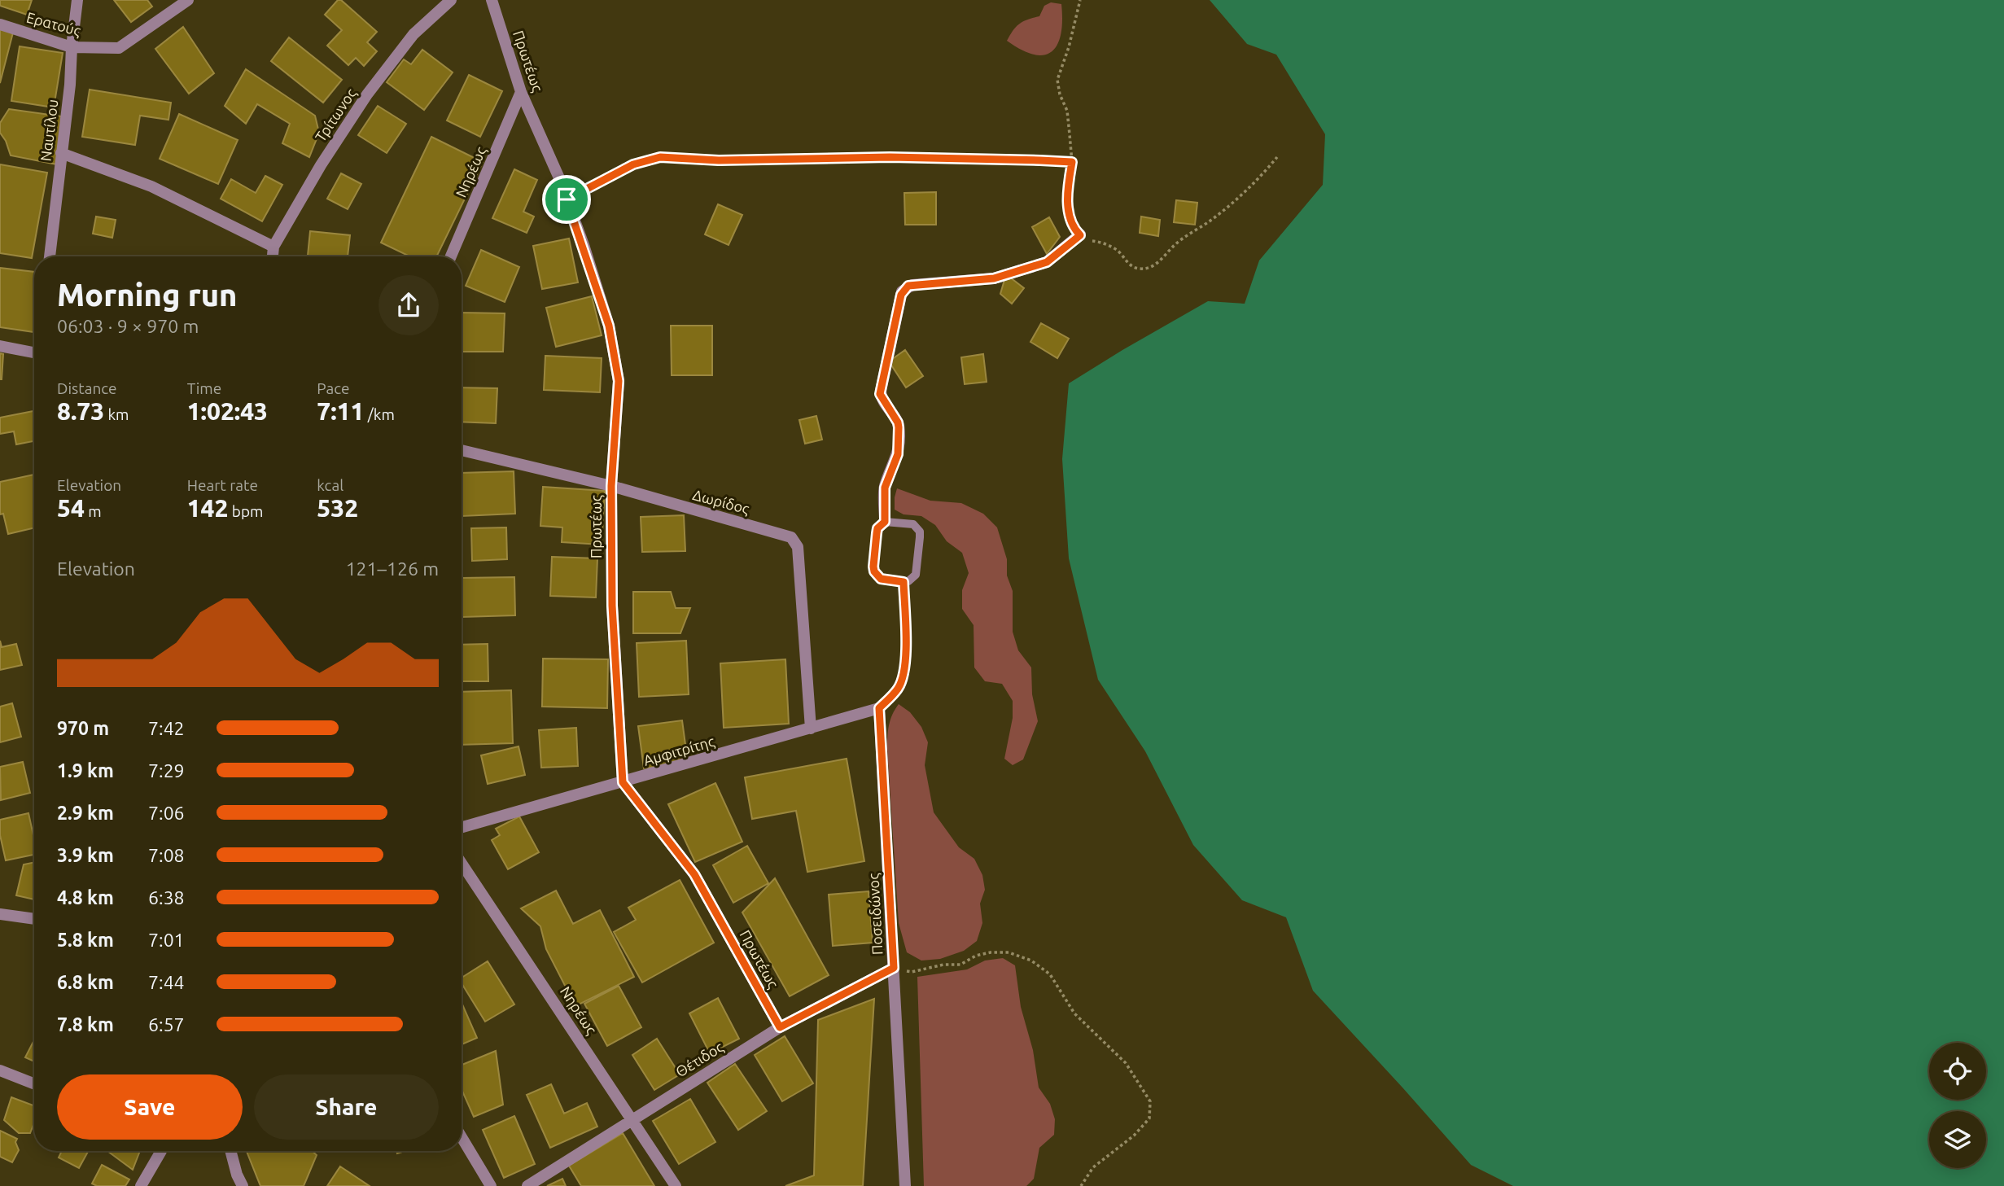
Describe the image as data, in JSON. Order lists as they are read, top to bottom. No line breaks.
{"streets":{"street":["Ερατούς","Πρωτέως","Τρίτωνος","Ναυτίλου","Νηρέως","Δωρίδος","Αμφιτρίτης","Ποσειδώνος","Θέτιδος"]},"crossings":[["Ερατούς","Ναυτίλου"],["Πρωτέως","Νηρέως"],["Πρωτέως","Δωρίδος"],["Πρωτέως","Αμφιτρίτης"],["Πρωτέως","Θέτιδος"],["Νηρέως","Θέτιδος"],["Δωρίδος","Αμφιτρίτης"],["Αμφιτρίτης","Ποσειδώνος"],["Ποσειδώνος","Θέτιδος"]],"page":{"heading":["Morning run","06:03 · 9 × 970 m"],"stats":[["Distance","8.73 km"],["Time","1:02:43"],["Pace","7:11 /km"],["Elevation","54 m"],["Heart rate","142 bpm"],["kcal","532"]],"chart":["Elevation","121–126 m"],"list":[{"name":"970 m","note":"7:42"},{"name":"1.9 km","note":"7:29"},{"name":"2.9 km","note":"7:06"},{"name":"3.9 km","note":"7:08"},{"name":"4.8 km","note":"6:38"},{"name":"5.8 km","note":"7:01"},{"name":"6.8 km","note":"7:44"},{"name":"7.8 km","note":"6:57"}],"buttons":["Save","Share"]}}
